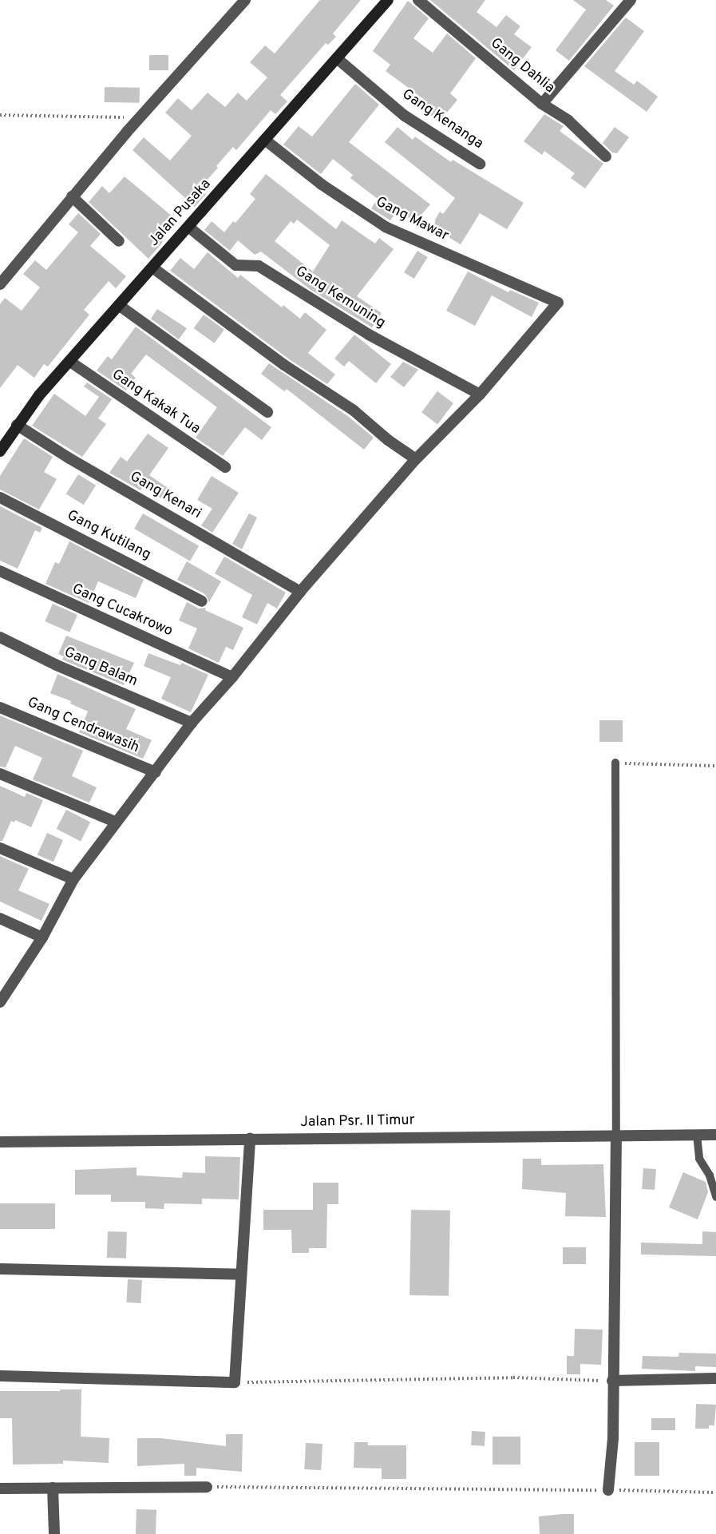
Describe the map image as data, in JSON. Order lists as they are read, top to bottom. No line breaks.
{"streets":{"main road":["Jalan Pusaka"],"street":["Gang Dahlia","Gang Kenanga","Gang Mawar","Gang Kemuning","Gang Kakak Tua","Gang Kenari","Gang Kutilang","Gang Cucakrowo","Gang Balam","Gang Cendrawasih","Jalan Psr. II Timur"]},"crossings":[["Gang Kenanga","Jalan Pusaka"],["Jalan Pusaka","Gang Mawar"],["Jalan Pusaka","Gang Kemuning"],["Jalan Pusaka","Gang Kakak Tua"],["Jalan Pusaka","Gang Kenari"],["Gang Mawar","Gang Kemuning"]]}
